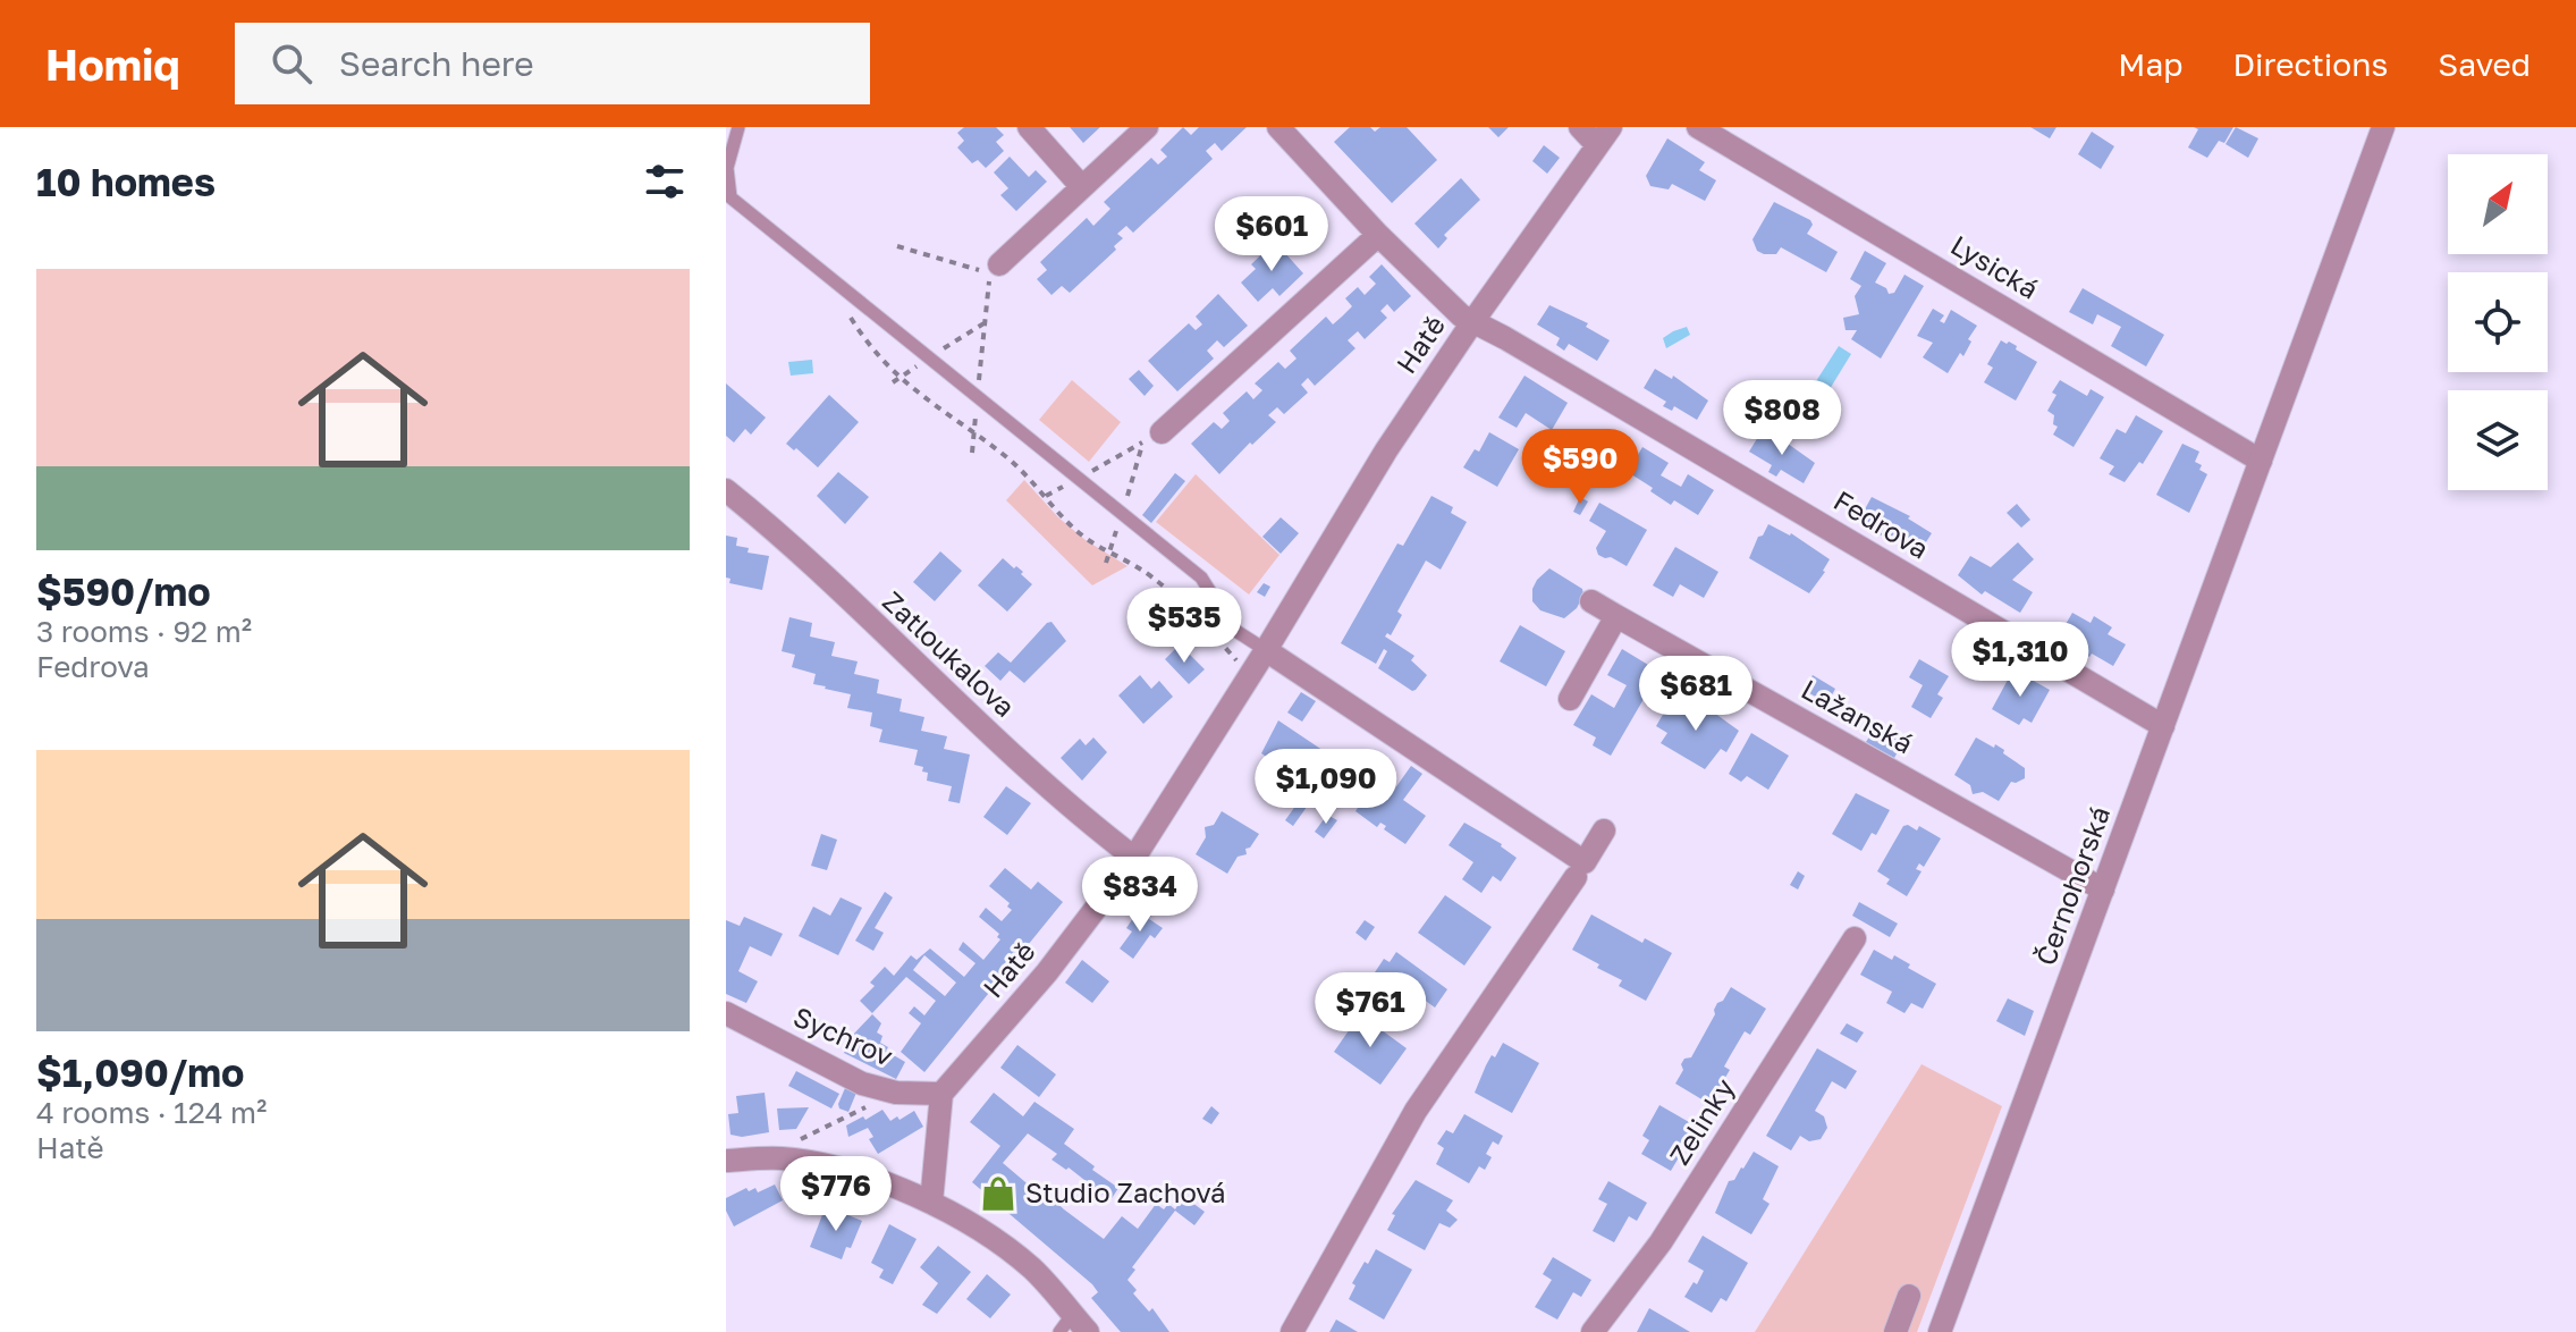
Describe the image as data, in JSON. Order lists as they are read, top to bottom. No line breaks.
{"streets":{"street":["Lysická","Hatě","Fedrova","Zatloukalova","Lažanská","Černohorská","Sychrov","Zelinky"]},"crossings":[["Lysická","Černohorská"],["Hatě","Fedrova"],["Hatě","Zatloukalova"],["Hatě","Sychrov"],["Fedrova","Černohorská"],["Lažanská","Černohorská"]],"places":{"shop":["Studio Zachová"]},"north":"top right","page":{"header":"Homiq","search":"Search here","nav":["Map","Directions","Saved"],"heading":"10 homes","price":["$601","$808","$590","$535","$1,310","$681","$1,090","$834","$761","$776"],"list":[{"name":"$590/mo","note":"3 rooms · 92 m² · Fedrova"},{"name":"$1,090/mo","note":"4 rooms · 124 m² · Hatě"}]}}
